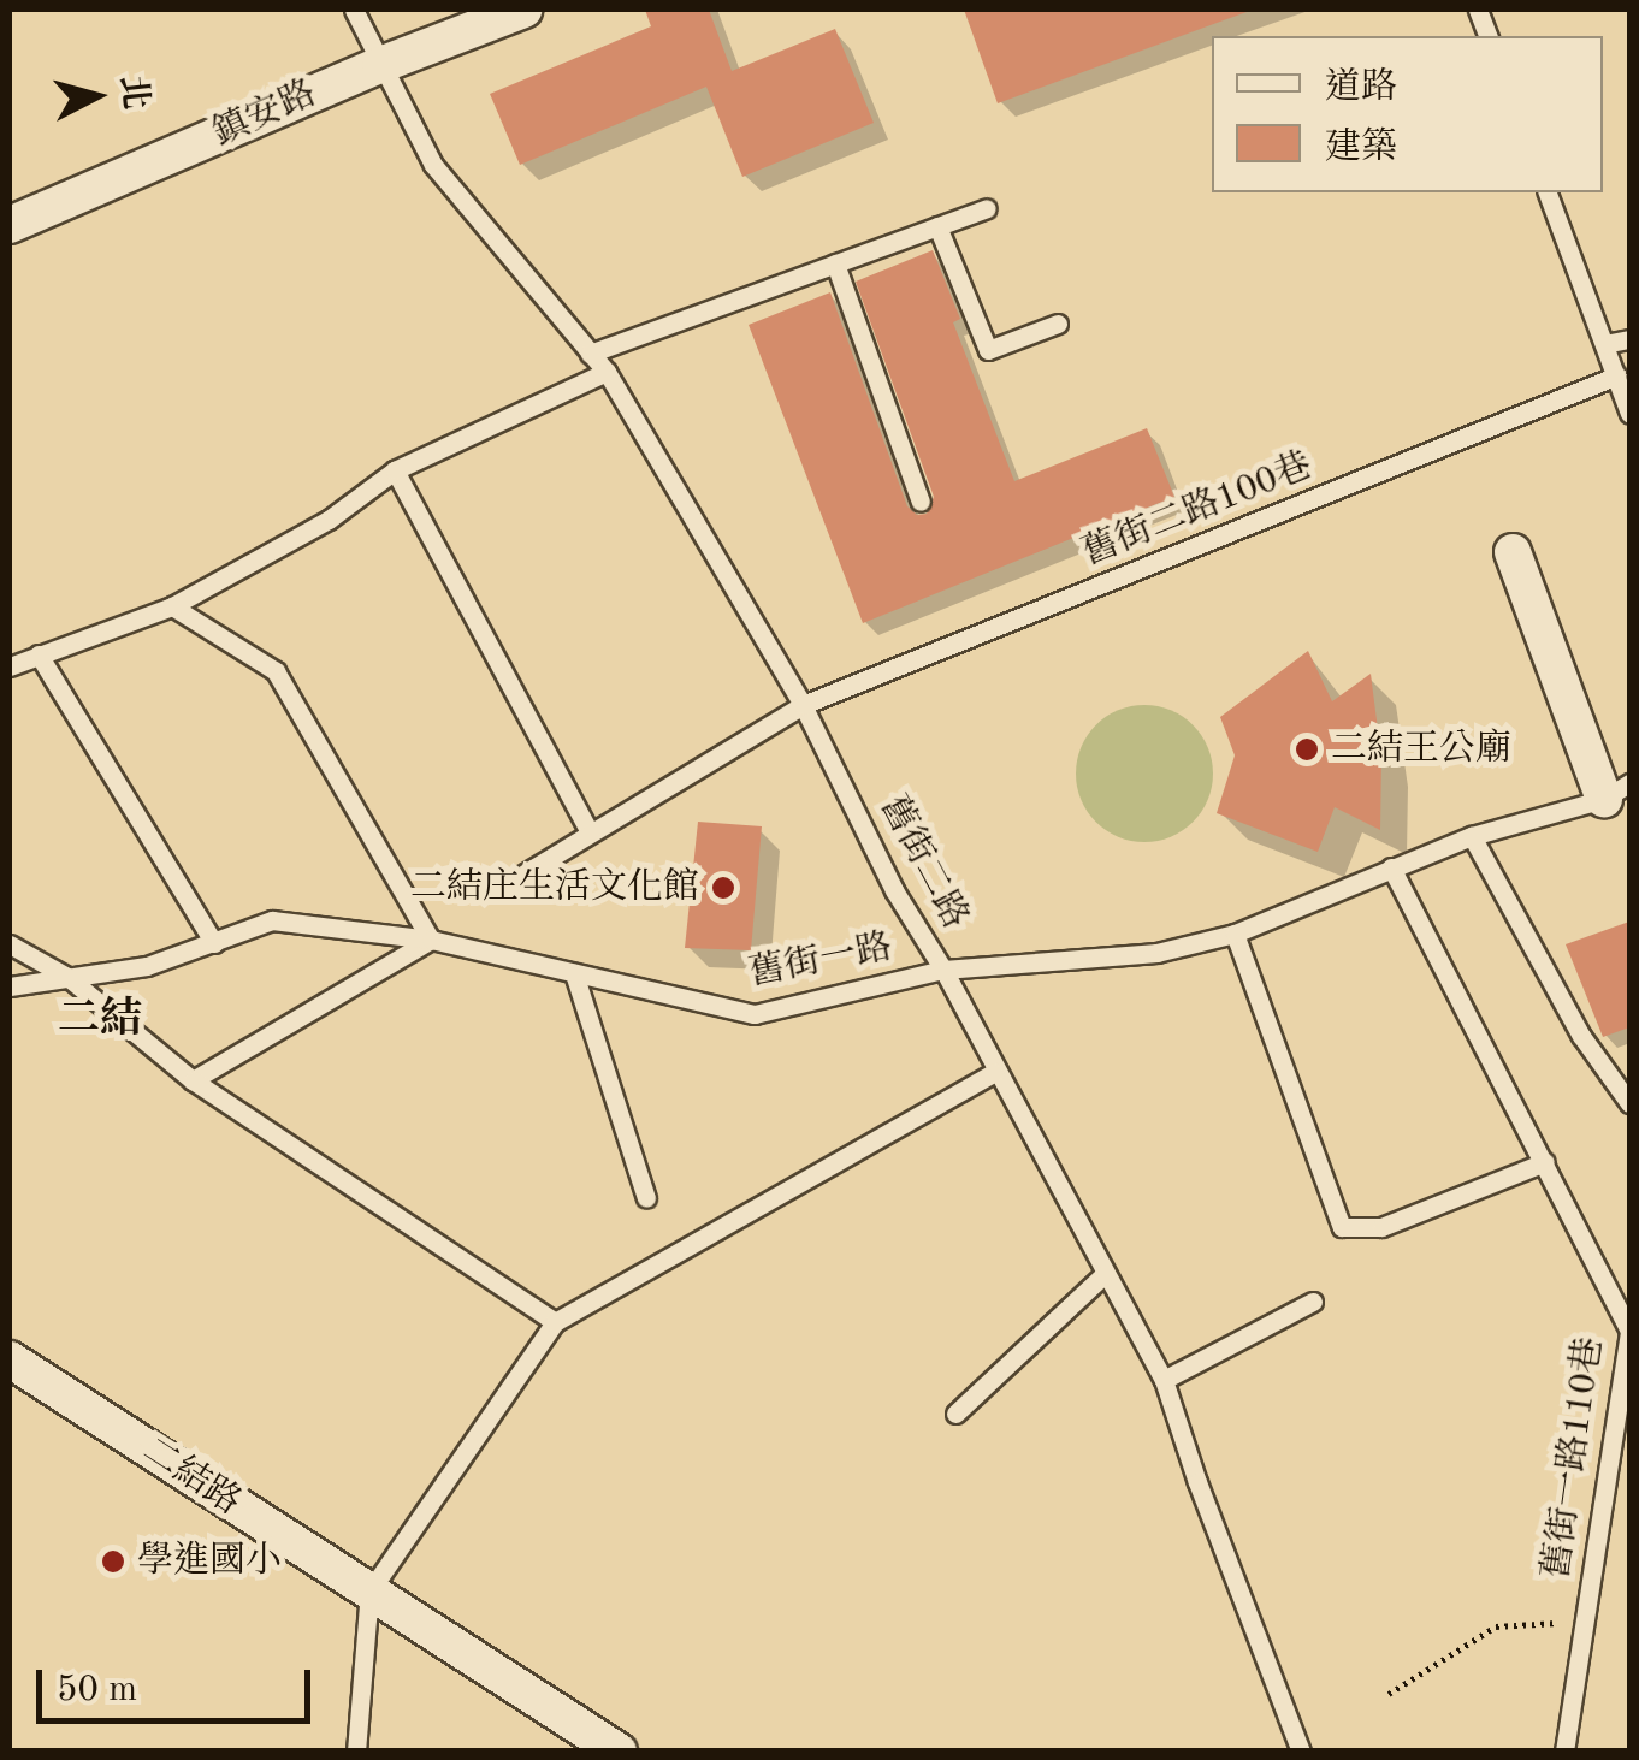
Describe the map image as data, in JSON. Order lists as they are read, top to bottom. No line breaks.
{"streets":{"street":["鎮安路","二結路"],"lane":["舊街二路100巷","舊街二路","舊街一路","舊街一路110巷"]},"crossings":[["鎮安路","舊街二路"],["舊街二路100巷","舊街二路"],["舊街二路","舊街一路"],["舊街一路","舊街一路110巷"]],"districts":["二結"],"places":["二結王公廟","二結庄生活文化館","學進國小"],"legend":["道路","建築"],"scale_bar":"50 m","north":"right"}
